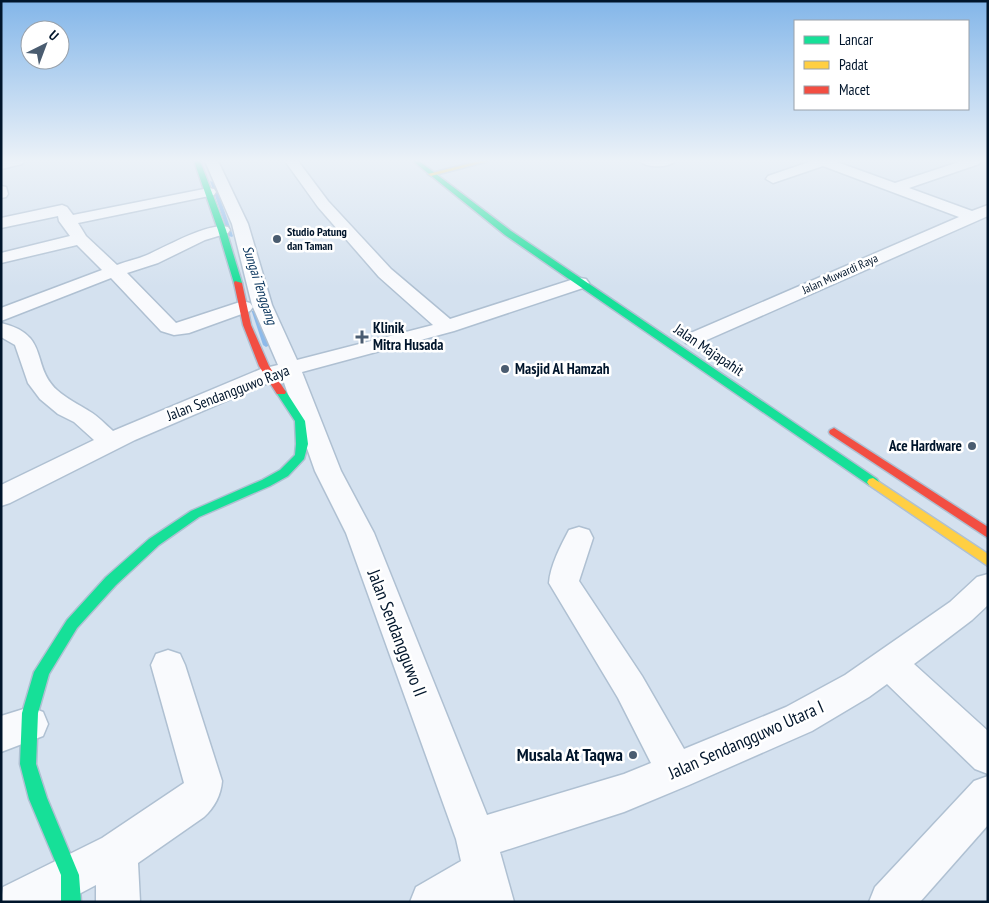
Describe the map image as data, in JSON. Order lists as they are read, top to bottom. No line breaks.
{"streets":{"main road":["Jalan Majapahit"],"street":["Jalan Muwardi Raya","Jalan Sendangguwo Raya","Jalan Sendangguwo II","Jalan Sendangguwo Utara I"]},"crossings":[["Jalan Majapahit","Jalan Sendangguwo Raya"],["Jalan Sendangguwo Raya","Jalan Sendangguwo II"],["Jalan Sendangguwo II","Jalan Sendangguwo Utara I"]],"water":["Sungai Tenggang"],"places":{"other":["Studio Patung dan Taman","Masjid Al Hamzah","Ace Hardware","Musala At Taqwa"],"health":["Klinik Mitra Husada"]},"legend":["Lancar","Padat","Macet"],"north":"top right"}
